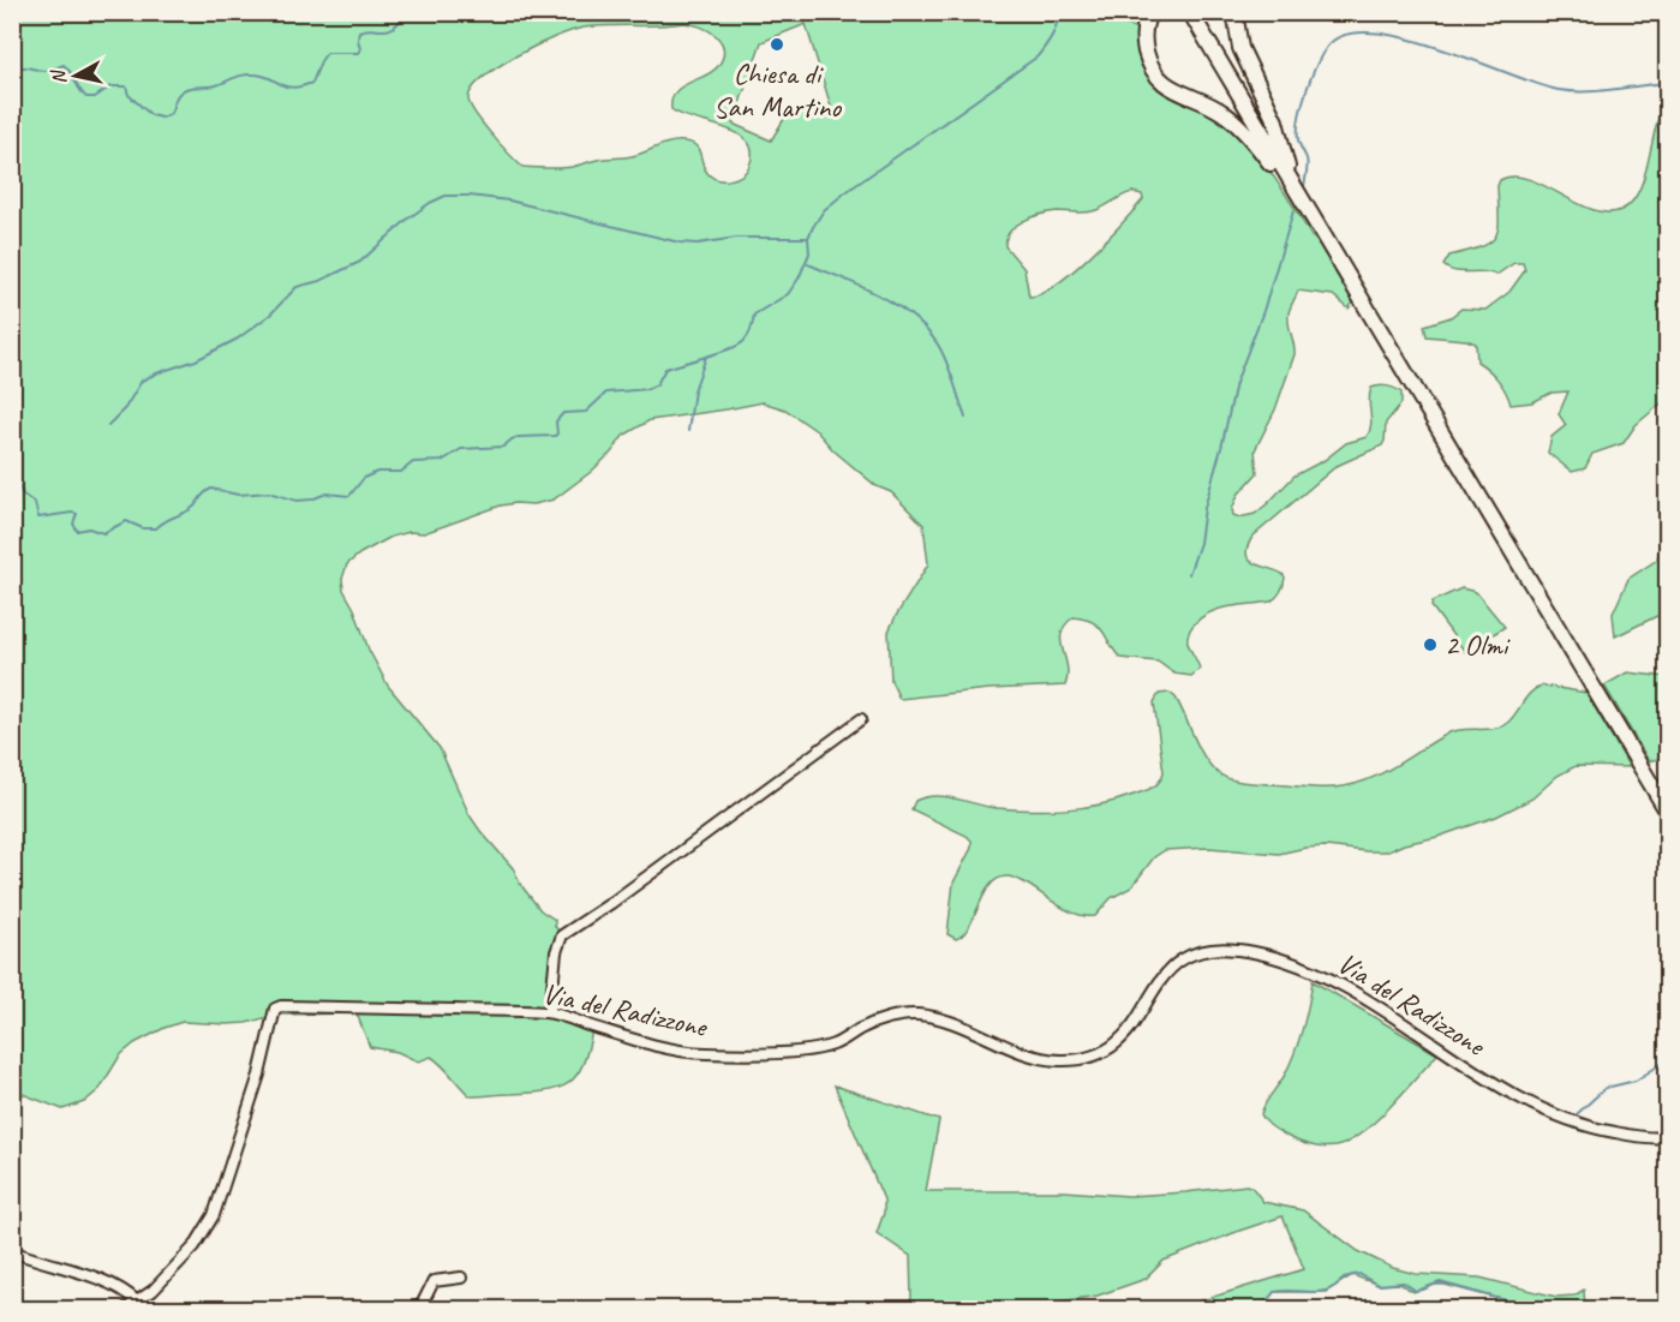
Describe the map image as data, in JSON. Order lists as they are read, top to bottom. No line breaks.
{"streets":{"street":["Via del Radizzone"]},"places":["Chiesa di San Martino","2 Olmi"],"north":"left"}
